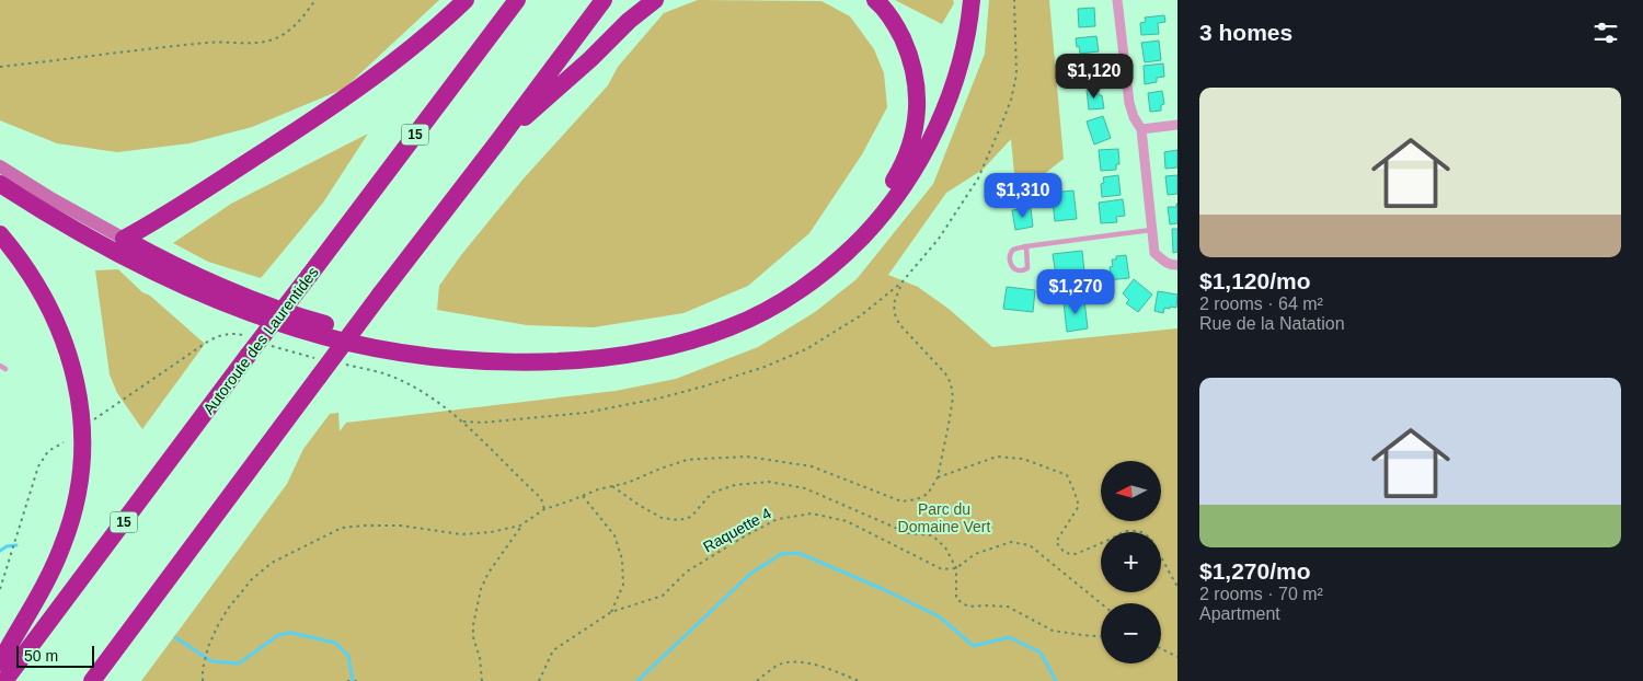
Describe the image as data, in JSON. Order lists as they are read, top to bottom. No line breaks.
{"streets":{"highway":["15","Autoroute des Laurentides"],"path":["Raquette 4"]},"parks":["Parc du Domaine Vert"],"scale_bar":"50 m","north":"left","page":{"heading":"3 homes","price":["$1,120","$1,310","$1,270"],"list":[{"name":"$1,120/mo","note":"2 rooms · 64 m² · Rue de la Natation"},{"name":"$1,270/mo","note":"2 rooms · 70 m² · Apartment"}],"map_buttons":["+","−"],"scale":"50 m"}}
